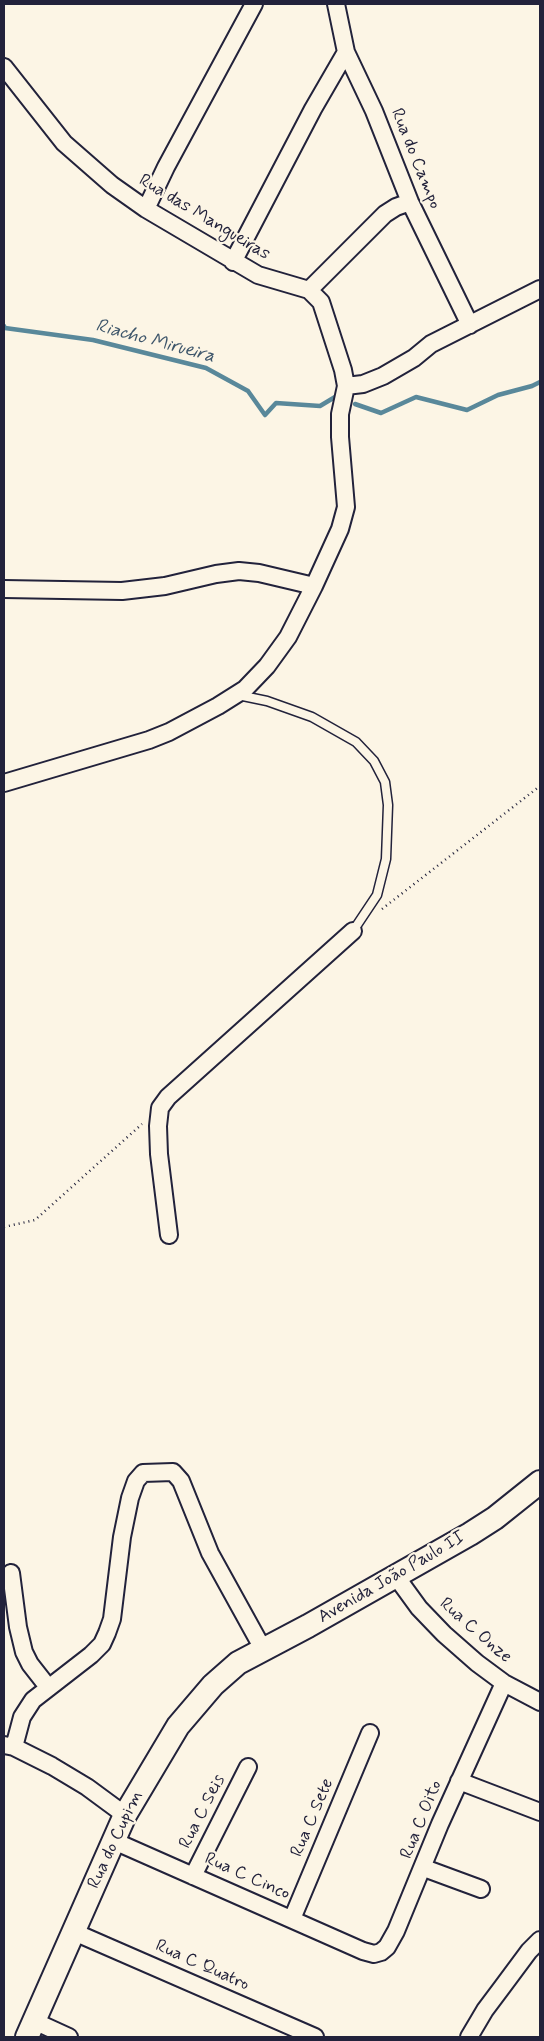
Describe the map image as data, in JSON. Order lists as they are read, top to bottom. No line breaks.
{"streets":{"main road":["Avenida João Paulo II","Rua do Cupim"],"street":["Rua do Campo","Rua das Mangueiras","Rua C Onze","Rua C Seis","Rua C Sete","Rua C Oito","Rua C Cinco","Rua C Quatro"]},"crossings":[["Avenida João Paulo II","Rua C Onze"],["Avenida João Paulo II","Rua do Cupim"],["Rua C Onze","Rua C Oito"],["Rua C Seis","Rua C Cinco"],["Rua C Sete","Rua C Cinco"],["Rua C Oito","Rua C Cinco"],["Rua do Cupim","Rua C Cinco"],["Rua do Cupim","Rua C Quatro"]],"water":["Riacho Mirueira"]}
